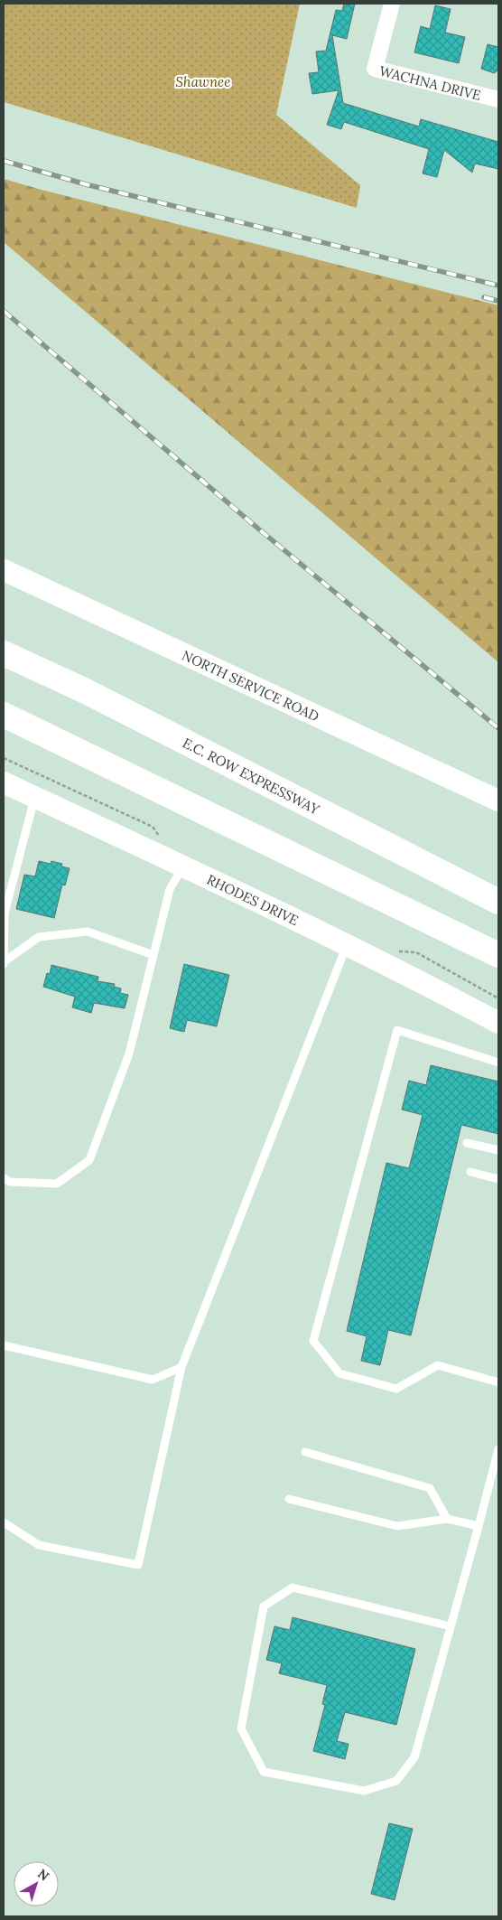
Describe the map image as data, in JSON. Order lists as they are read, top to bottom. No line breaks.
{"streets":{"highway":["E.C. ROW EXPRESSWAY"],"street":["WACHNA DRIVE","NORTH SERVICE ROAD","RHODES DRIVE"]},"parks":["Shawnee"],"north":"top right"}
